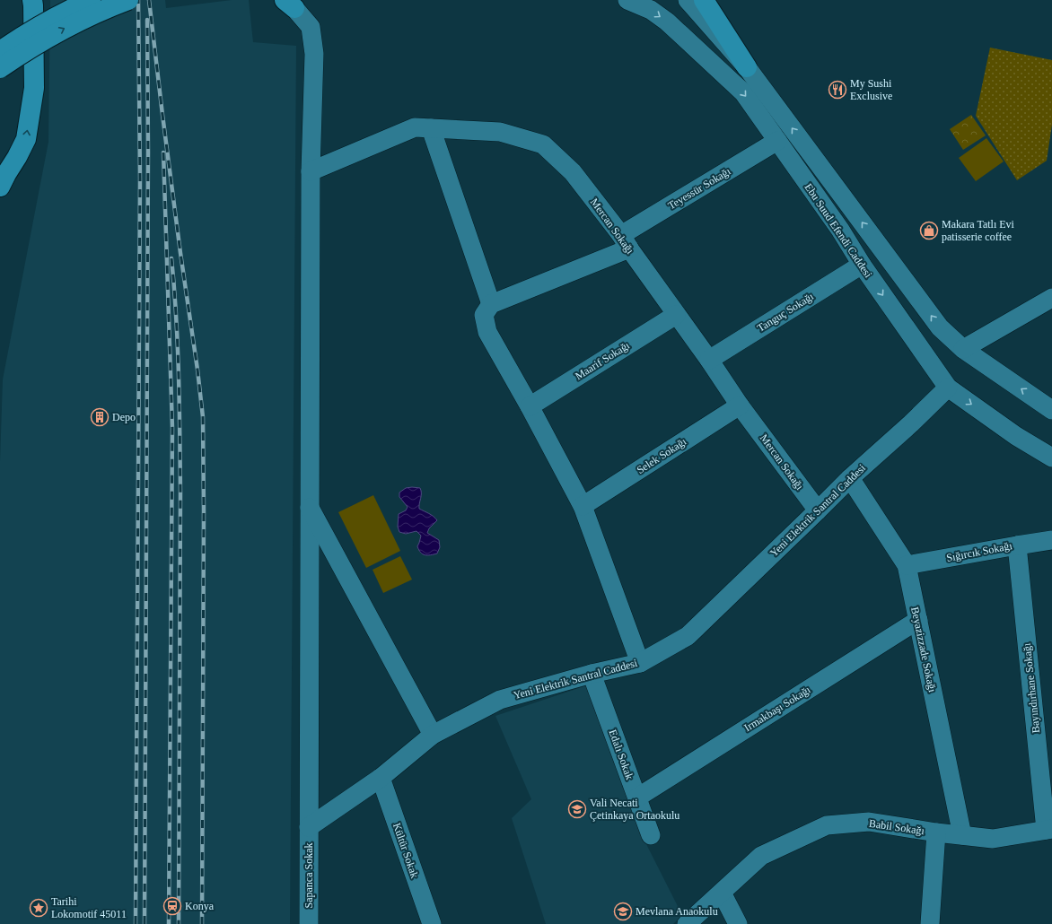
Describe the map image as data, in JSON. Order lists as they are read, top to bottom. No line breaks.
{"streets":{"street":["Teyessür Sokağı","Mercan Sokağı","Ebu Suud Efendi Caddesi","Tanguç Sokağı","Maarif Sokağı","Selek Sokağı","Yeni Elektrik Santral Caddesi","Sığırcık Sokağı","Beyazizzade Sokağı","Bayındırhane Sokağı","Irmakbaşı Sokağı","Edalı Sokak","Babil Sokağı","Kültür Sokak","Sapanca Sokak"]},"crossings":[["Teyessür Sokağı","Mercan Sokağı"],["Teyessür Sokağı","Ebu Suud Efendi Caddesi"],["Mercan Sokağı","Tanguç Sokağı"],["Mercan Sokağı","Maarif Sokağı"],["Mercan Sokağı","Selek Sokağı"],["Mercan Sokağı","Yeni Elektrik Santral Caddesi"],["Mercan Sokağı","Sapanca Sokak"],["Ebu Suud Efendi Caddesi","Tanguç Sokağı"],["Ebu Suud Efendi Caddesi","Yeni Elektrik Santral Caddesi"],["Yeni Elektrik Santral Caddesi","Beyazizzade Sokağı"],["Yeni Elektrik Santral Caddesi","Edalı Sokak"],["Yeni Elektrik Santral Caddesi","Kültür Sokak"],["Yeni Elektrik Santral Caddesi","Sapanca Sokak"],["Sığırcık Sokağı","Beyazizzade Sokağı"],["Sığırcık Sokağı","Bayındırhane Sokağı"],["Beyazizzade Sokağı","Irmakbaşı Sokağı"],["Beyazizzade Sokağı","Babil Sokağı"],["Bayındırhane Sokağı","Babil Sokağı"],["Irmakbaşı Sokağı","Edalı Sokak"]],"places":{"restaurant":["My Sushi Exclusive"],"shop":["Makara Tatlı Evi patisserie coffee"],"building":["Depo"],"school or university":["Vali Necati Çetinkaya Ortaokulu","Mevlana Anaokulu"],"station":["Konya"],"place":["Tarihi Lokomotif 45011"]}}
